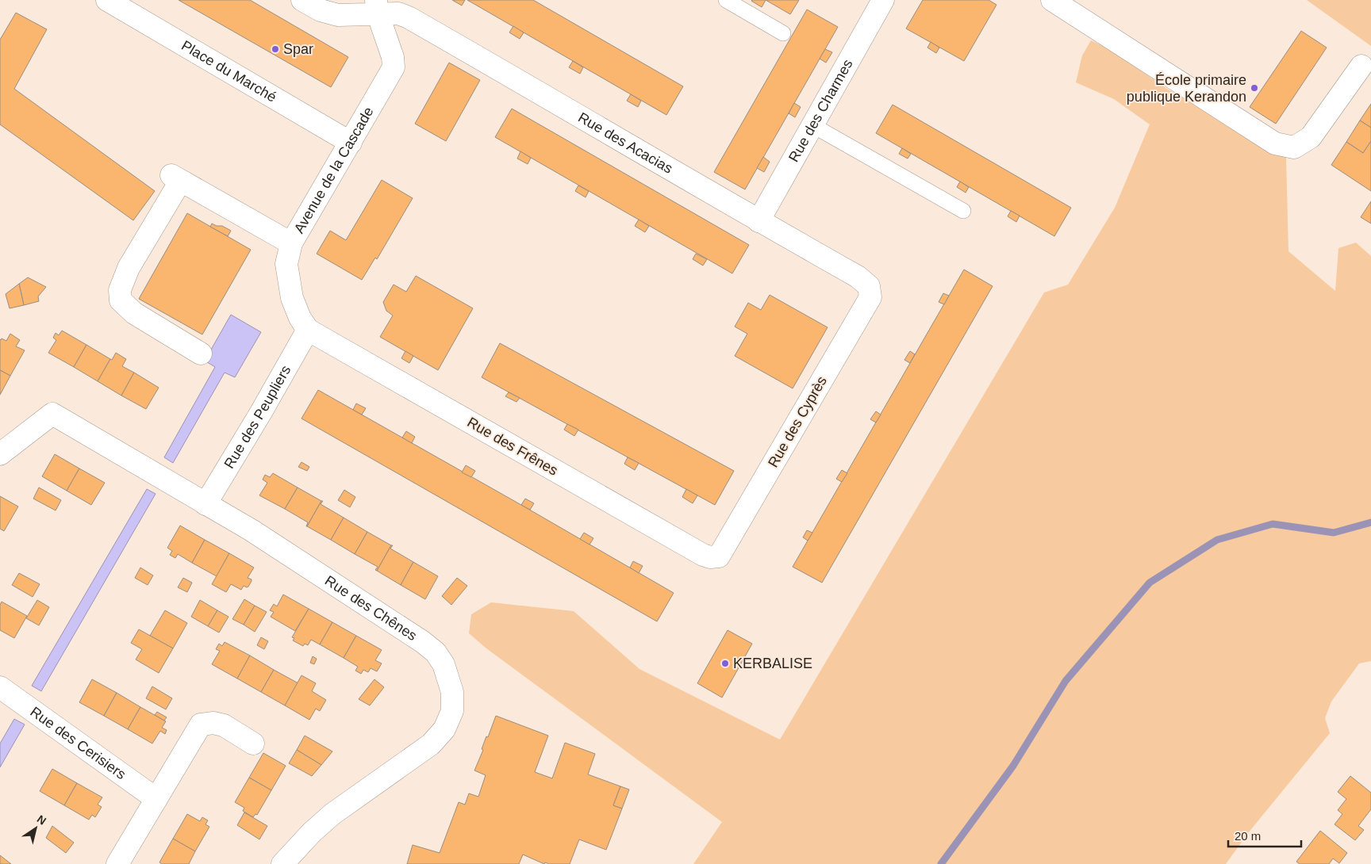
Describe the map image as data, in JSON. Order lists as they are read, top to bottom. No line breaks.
{"streets":{"street":["Place du Marché","Rue des Charmes","Rue des Acacias","Avenue de la Cascade","Rue des Peupliers","Rue des Cyprès","Rue des Frênes","Rue des Chênes","Rue des Cerisiers"]},"crossings":[["Place du Marché","Avenue de la Cascade"],["Rue des Charmes","Rue des Acacias"],["Rue des Acacias","Avenue de la Cascade"],["Rue des Acacias","Rue des Cyprès"],["Avenue de la Cascade","Rue des Peupliers"],["Avenue de la Cascade","Rue des Frênes"],["Rue des Peupliers","Rue des Frênes"],["Rue des Peupliers","Rue des Chênes"],["Rue des Cyprès","Rue des Frênes"]],"places":["Spar","École primaire publique Kerandon","KERBALISE"],"scale_bar":"20 m","north":"top right"}
